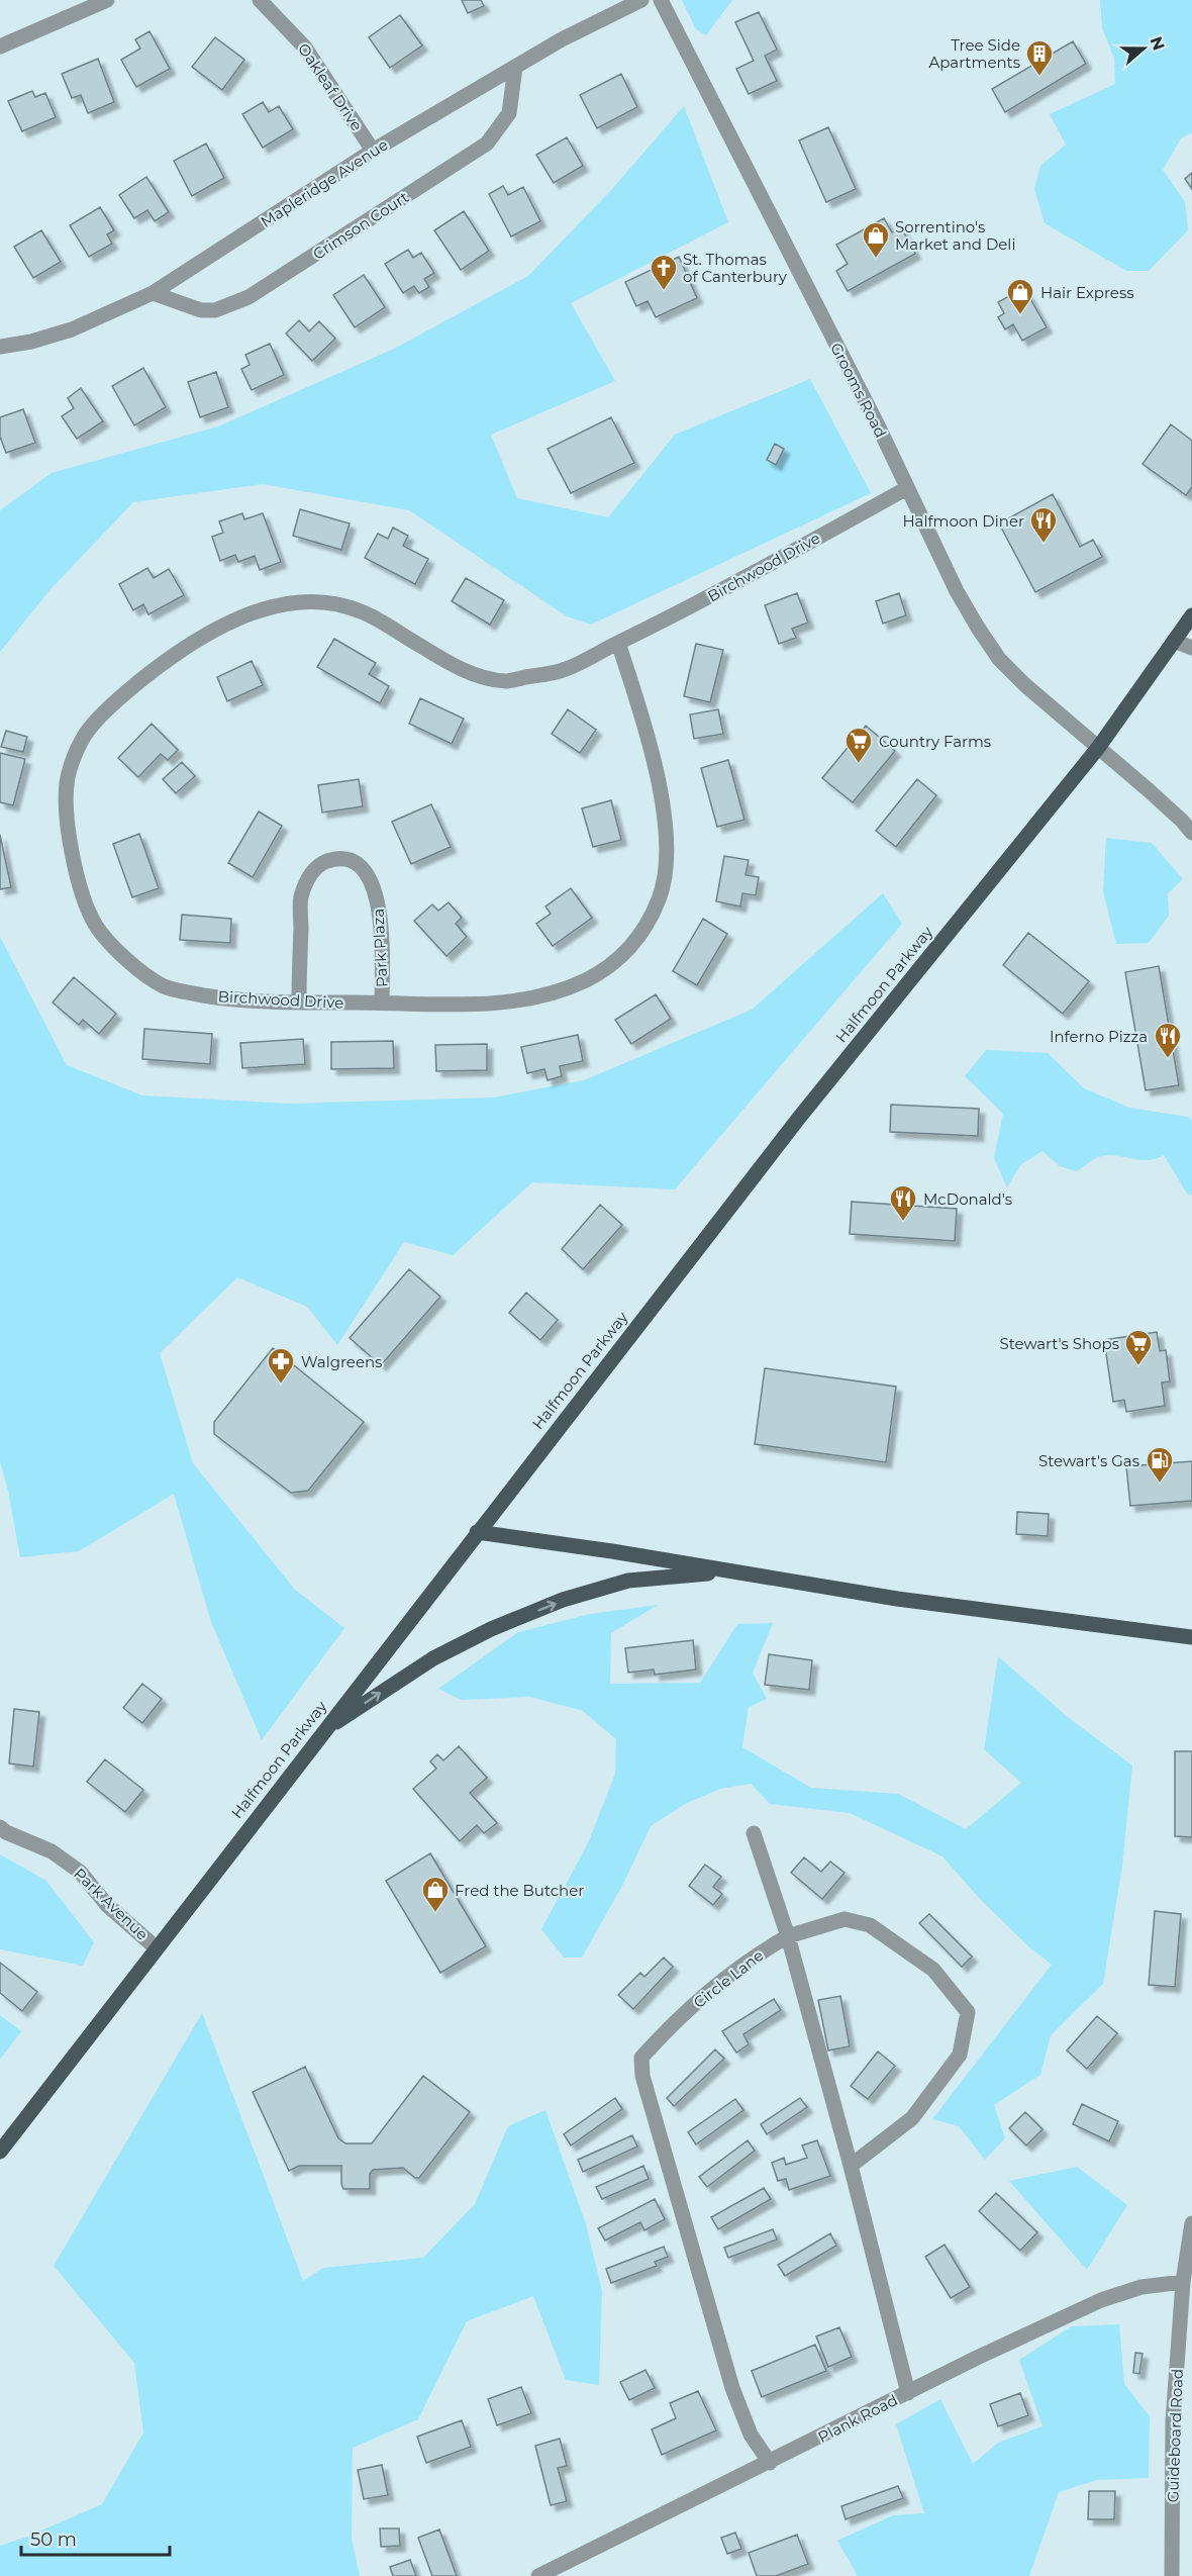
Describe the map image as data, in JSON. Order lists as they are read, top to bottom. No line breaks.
{"streets":{"main road":["Halfmoon Parkway"],"street":["Oakleaf Drive","Mapleridge Avenue","Crimson Court","Grooms Road","Birchwood Drive","Park Plaza","Park Avenue","Circle Lane","Plank Road","Guideboard Road"]},"crossings":[["Oakleaf Drive","Mapleridge Avenue"],["Mapleridge Avenue","Crimson Court"],["Grooms Road","Birchwood Drive"],["Grooms Road","Halfmoon Parkway"],["Birchwood Drive","Park Plaza"],["Halfmoon Parkway","Park Avenue"],["Circle Lane","Plank Road"],["Plank Road","Guideboard Road"]],"places":{"building":["Tree Side Apartments"],"shop":["Sorrentino's Market and Deli","Hair Express","Fred the Butcher"],"church":["St. Thomas of Canterbury"],"restaurant":["Halfmoon Diner","Inferno Pizza","McDonald's"],"supermarket":["Country Farms","Stewart's Shops"],"pharmacy":["Walgreens"],"fuel station":["Stewart's Gas"]},"scale_bar":"50 m","north":"right"}
